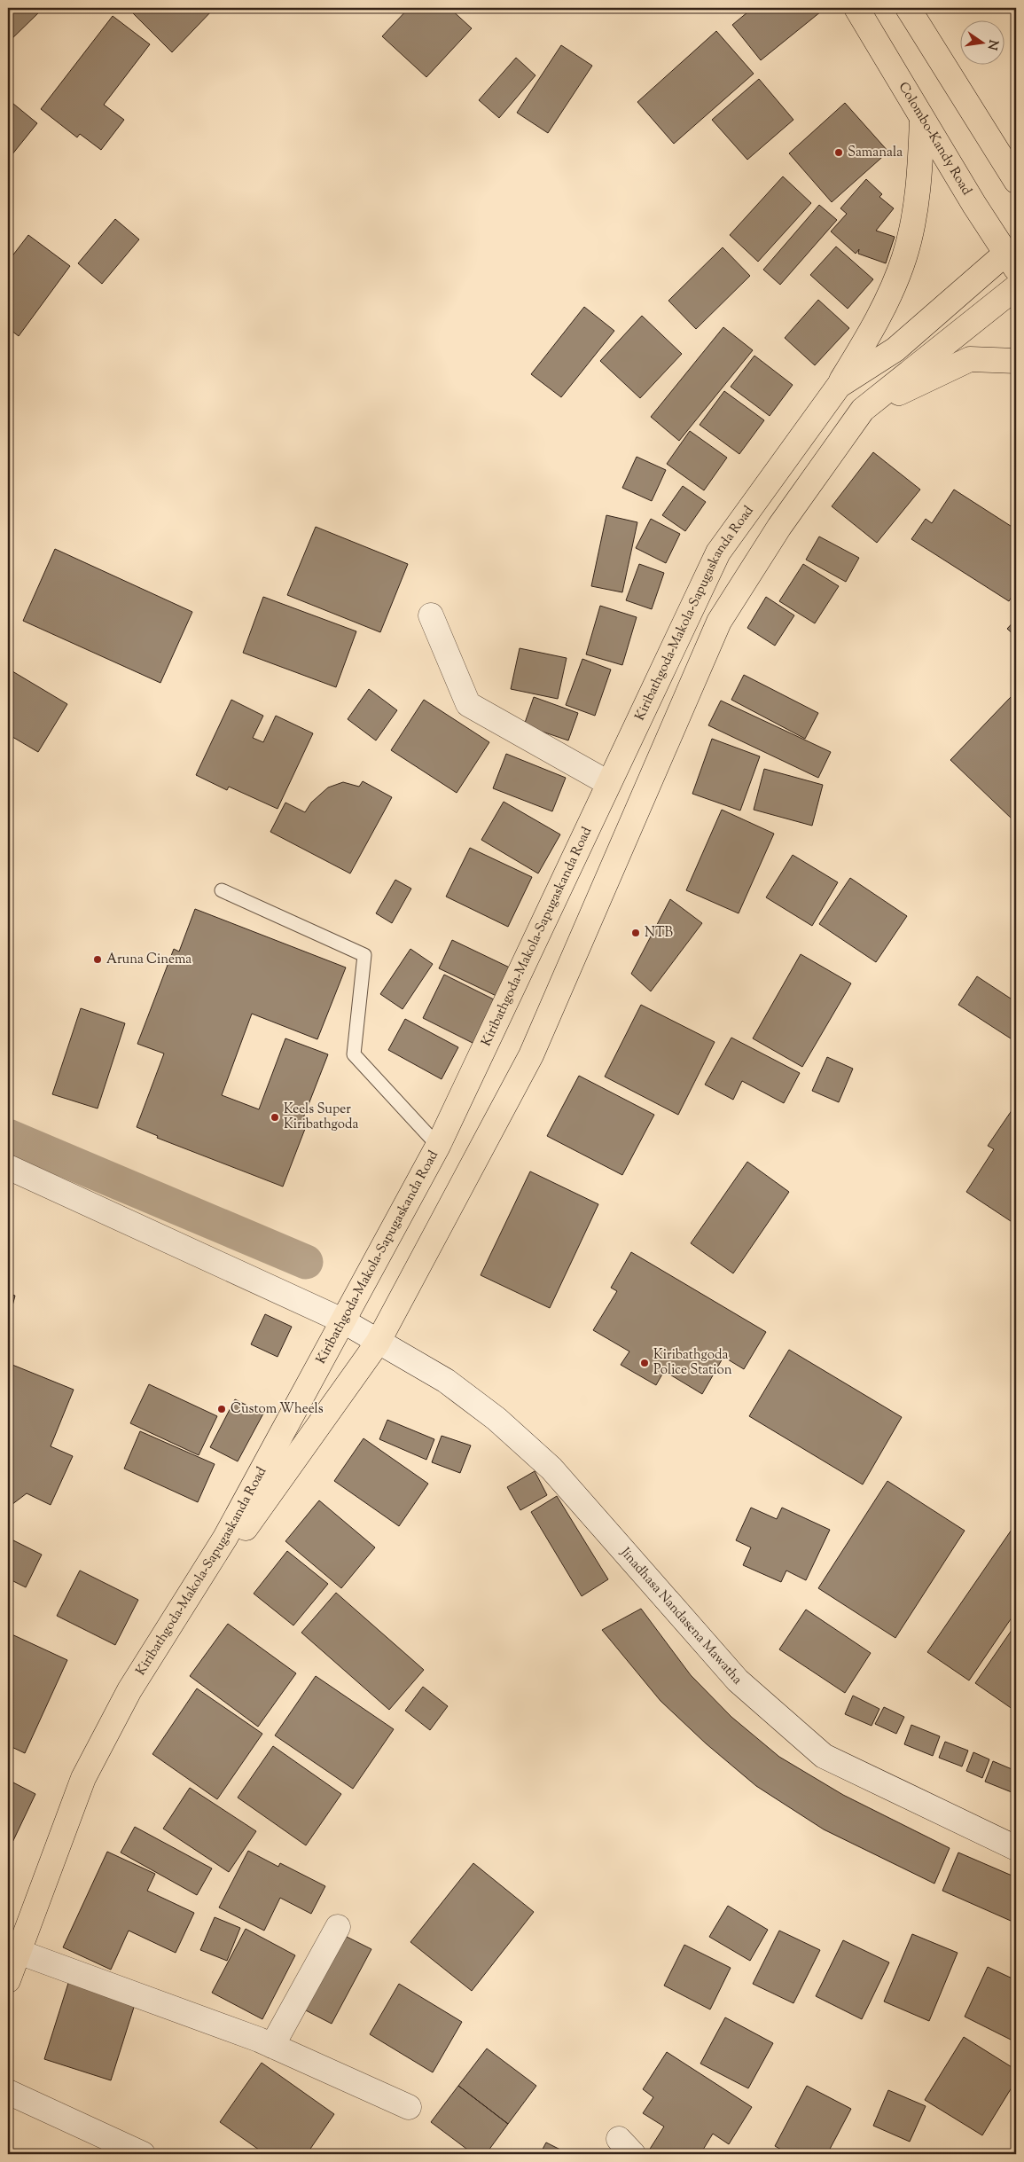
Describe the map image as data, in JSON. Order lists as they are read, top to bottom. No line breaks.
{"streets":{"main road":["Colombo-Kandy Road","Kiribathgoda-Makola-Sapugaskanda Road"],"street":["Jinadhasa Nandasena Mawatha"]},"crossings":[["Colombo-Kandy Road","Kiribathgoda-Makola-Sapugaskanda Road"],["Kiribathgoda-Makola-Sapugaskanda Road","Jinadhasa Nandasena Mawatha"]],"places":["Samanala","NTB","Aruna Cinema","Keels Super Kiribathgoda","Kiribathgoda Police Station","Custom Wheels"],"north":"right"}
